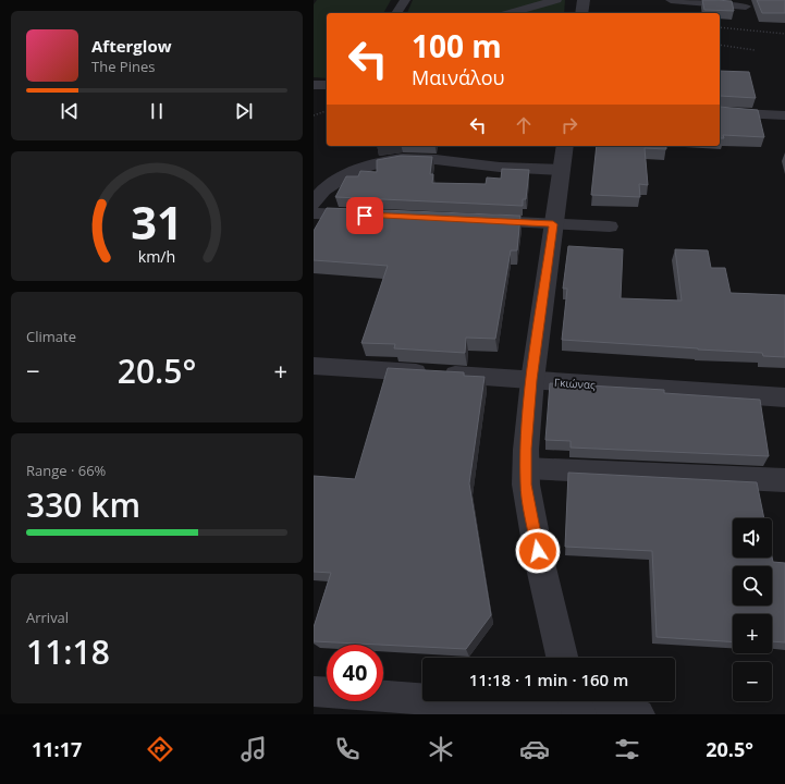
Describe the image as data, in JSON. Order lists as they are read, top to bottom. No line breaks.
{"streets":{"street":["Γκιώνας"]},"page":{"turn":["100 m","Μαινάλου"],"song":["Afterglow","The Pines"],"tile":["Climate",["Range · 66%","330 km"],["Arrival","11:18"]],"heat":["−","20.5°","+"],"map_buttons":["+","−"],"limit":"40","trip":"11:18 · 1 min · 160 m","tabs":["11:17","20.5°"],"gauge":["31","km/h"]}}
